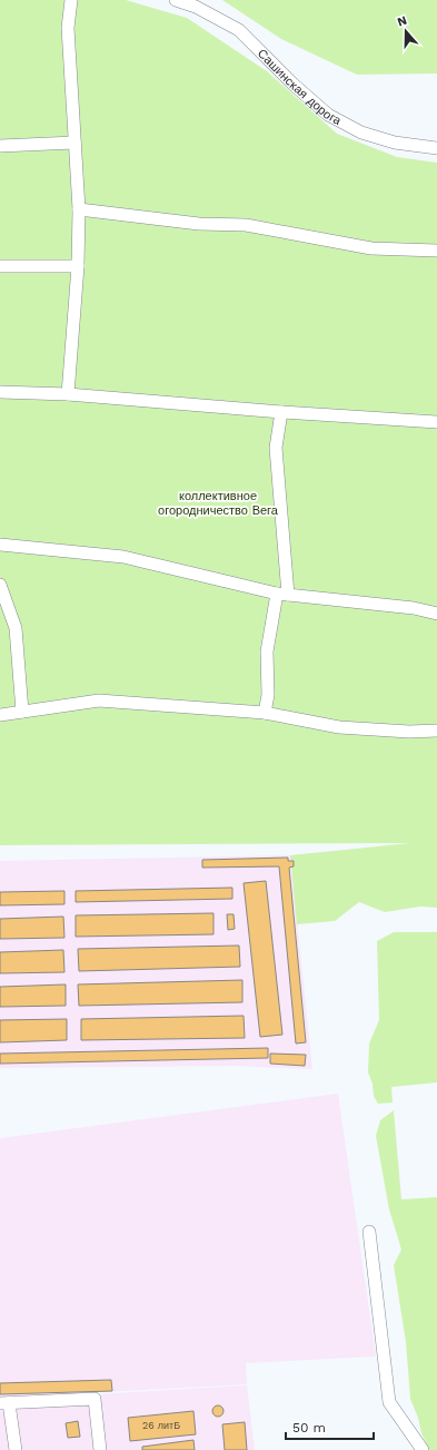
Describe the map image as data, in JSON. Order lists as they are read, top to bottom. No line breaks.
{"streets":{"street":["Сашинская дорога"]},"parks":["коллективное огородничество Вега"],"house_numbers":["26 литБ"],"scale_bar":"50 m","north":"top"}
